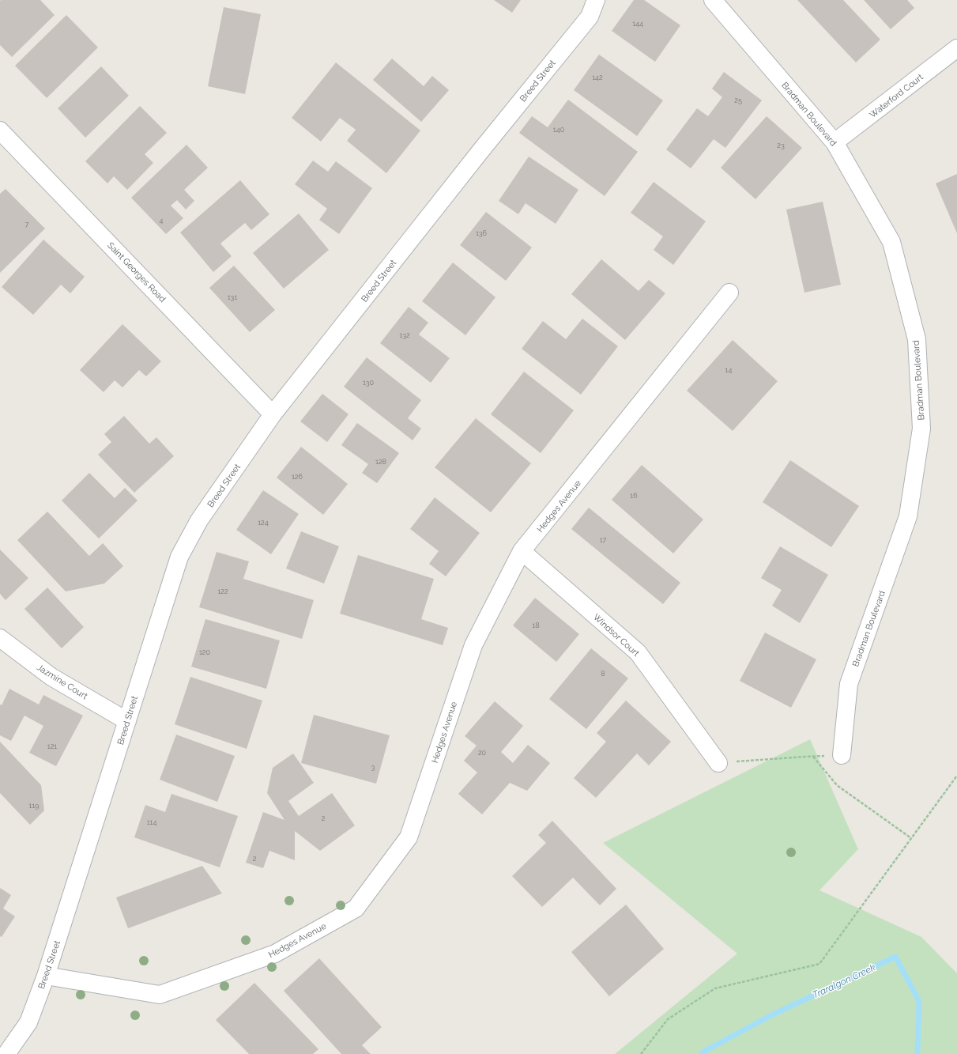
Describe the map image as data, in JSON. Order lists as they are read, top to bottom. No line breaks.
{"streets":{"street":["Breed Street","Waterford Court","Bradman Boulevard","Saint Georges Road","Hedges Avenue","Windsor Court","Jazmine Court"]},"crossings":[["Breed Street","Saint Georges Road"],["Breed Street","Hedges Avenue"],["Breed Street","Jazmine Court"],["Waterford Court","Bradman Boulevard"],["Hedges Avenue","Windsor Court"]],"water":["Traralgon Creek"],"house_numbers":["144","142","25","140","23","4","7","136","131","132","14","130","128","126","16","124","17","122","18","120","8","121","20","3","119","2","114","2"]}
